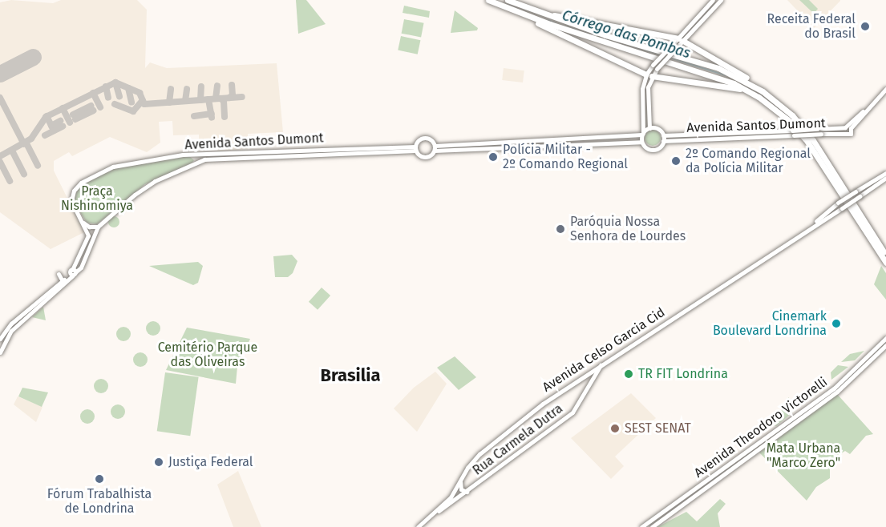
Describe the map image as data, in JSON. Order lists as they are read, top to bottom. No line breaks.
{"streets":{"main road":["Avenida Santos Dumont","Avenida Celso Garcia Cid","Avenida Theodoro Victorelli","Rua Carmela Dutra"]},"crossings":[["Avenida Celso Garcia Cid","Rua Carmela Dutra"]],"districts":["Brasilia"],"water":["Córrego das Pombas"],"parks":["Praça Nishinomiya","Cemitério Parque das Oliveiras","Mata Urbana \"Marco Zero\""],"places":["Receita Federal do Brasil","Polícia Militar - 2º Comando Regional","2º Comando Regional da Polícia Militar","Paróquia Nossa Senhora de Lourdes","Cinemark Boulevard Londrina","TR FIT Londrina","SEST SENAT","Justiça Federal","Fórum Trabalhista de Londrina"]}
